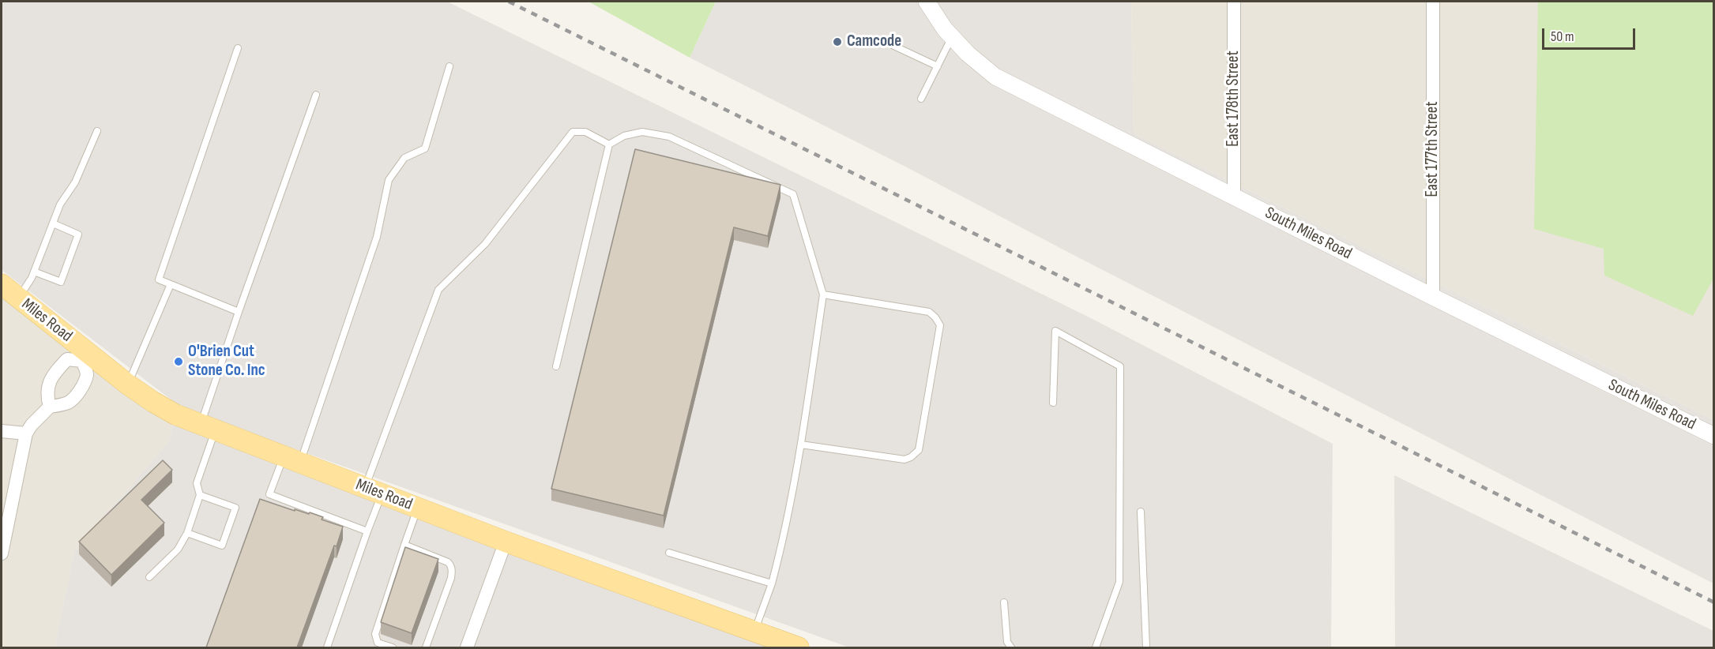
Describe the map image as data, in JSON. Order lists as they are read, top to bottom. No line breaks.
{"streets":{"main road":["Miles Road"],"street":["East 178th Street","East 177th Street","South Miles Road"]},"crossings":[["East 178th Street","South Miles Road"],["East 177th Street","South Miles Road"]],"places":["Camcode","O'Brien Cut Stone Co. Inc"],"scale_bar":"50 m"}
